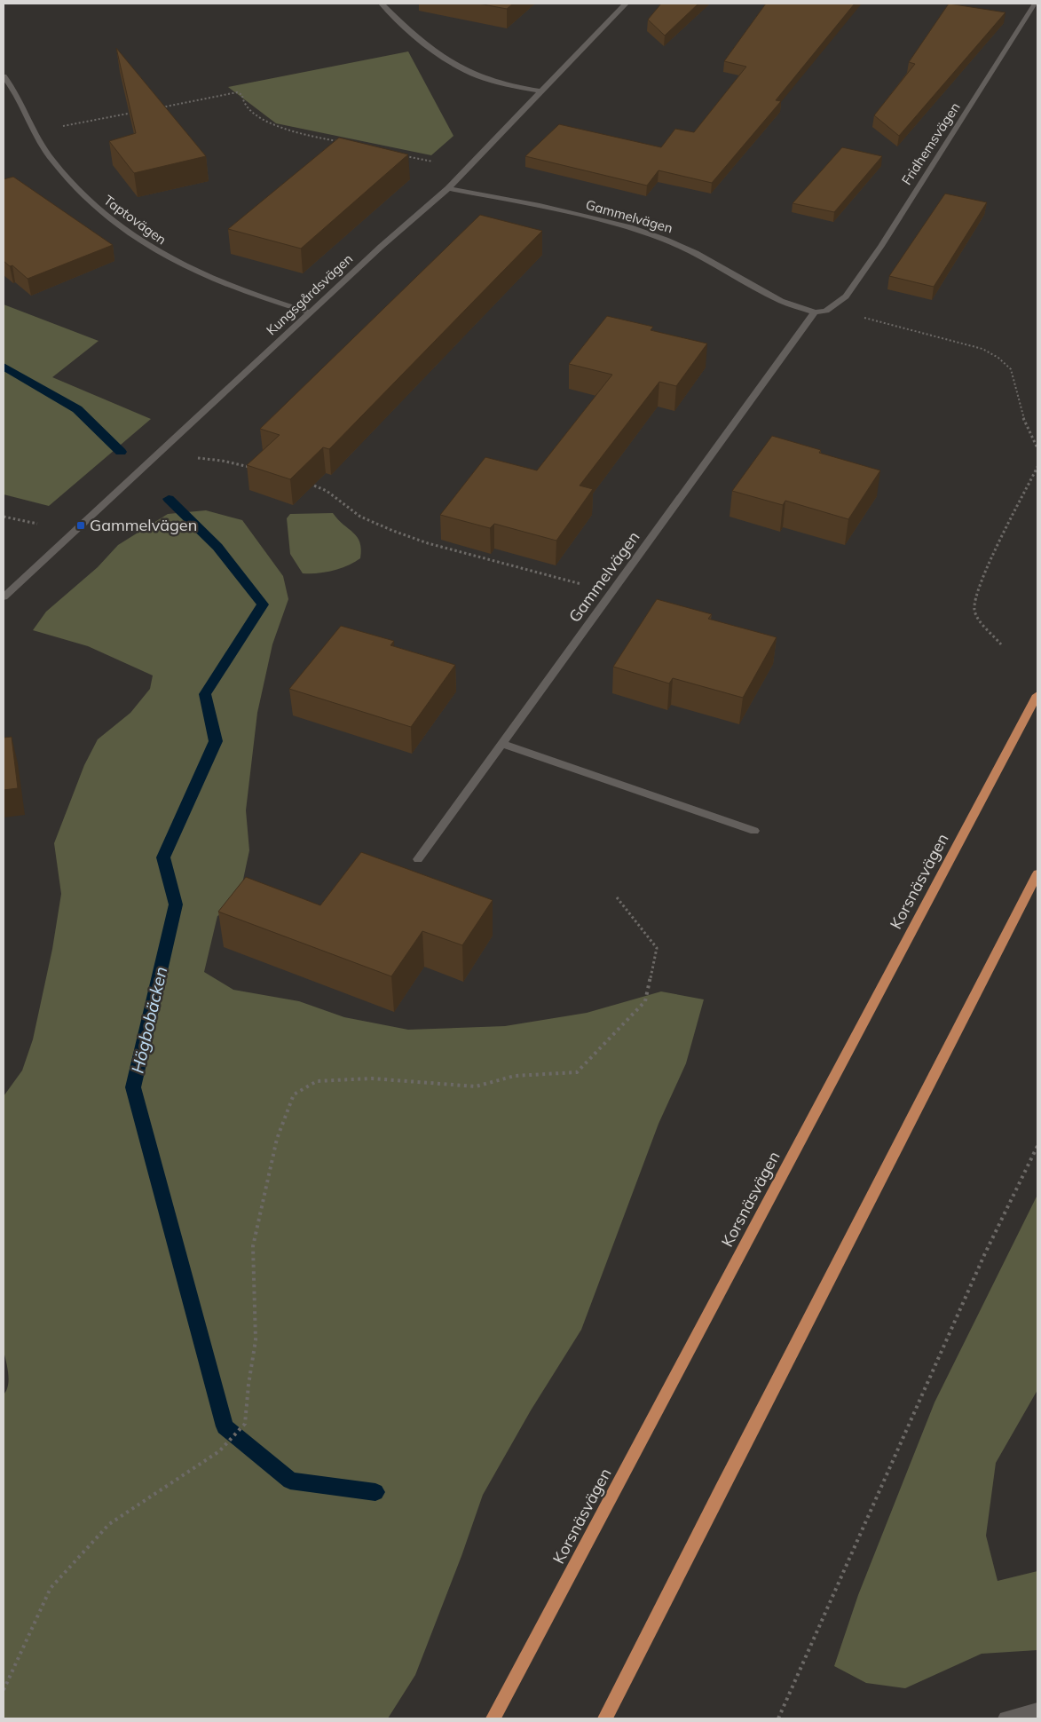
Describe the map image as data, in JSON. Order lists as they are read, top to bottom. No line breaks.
{"streets":{"main road":["Korsnäsvägen"],"street":["Fridhemsvägen","Gammelvägen","Taptovägen","Kungsgårdsvägen"]},"crossings":[["Fridhemsvägen","Gammelvägen"],["Gammelvägen","Kungsgårdsvägen"],["Taptovägen","Kungsgårdsvägen"]],"water":["Högbobäcken"],"places":{"transit":["Gammelvägen"]}}
